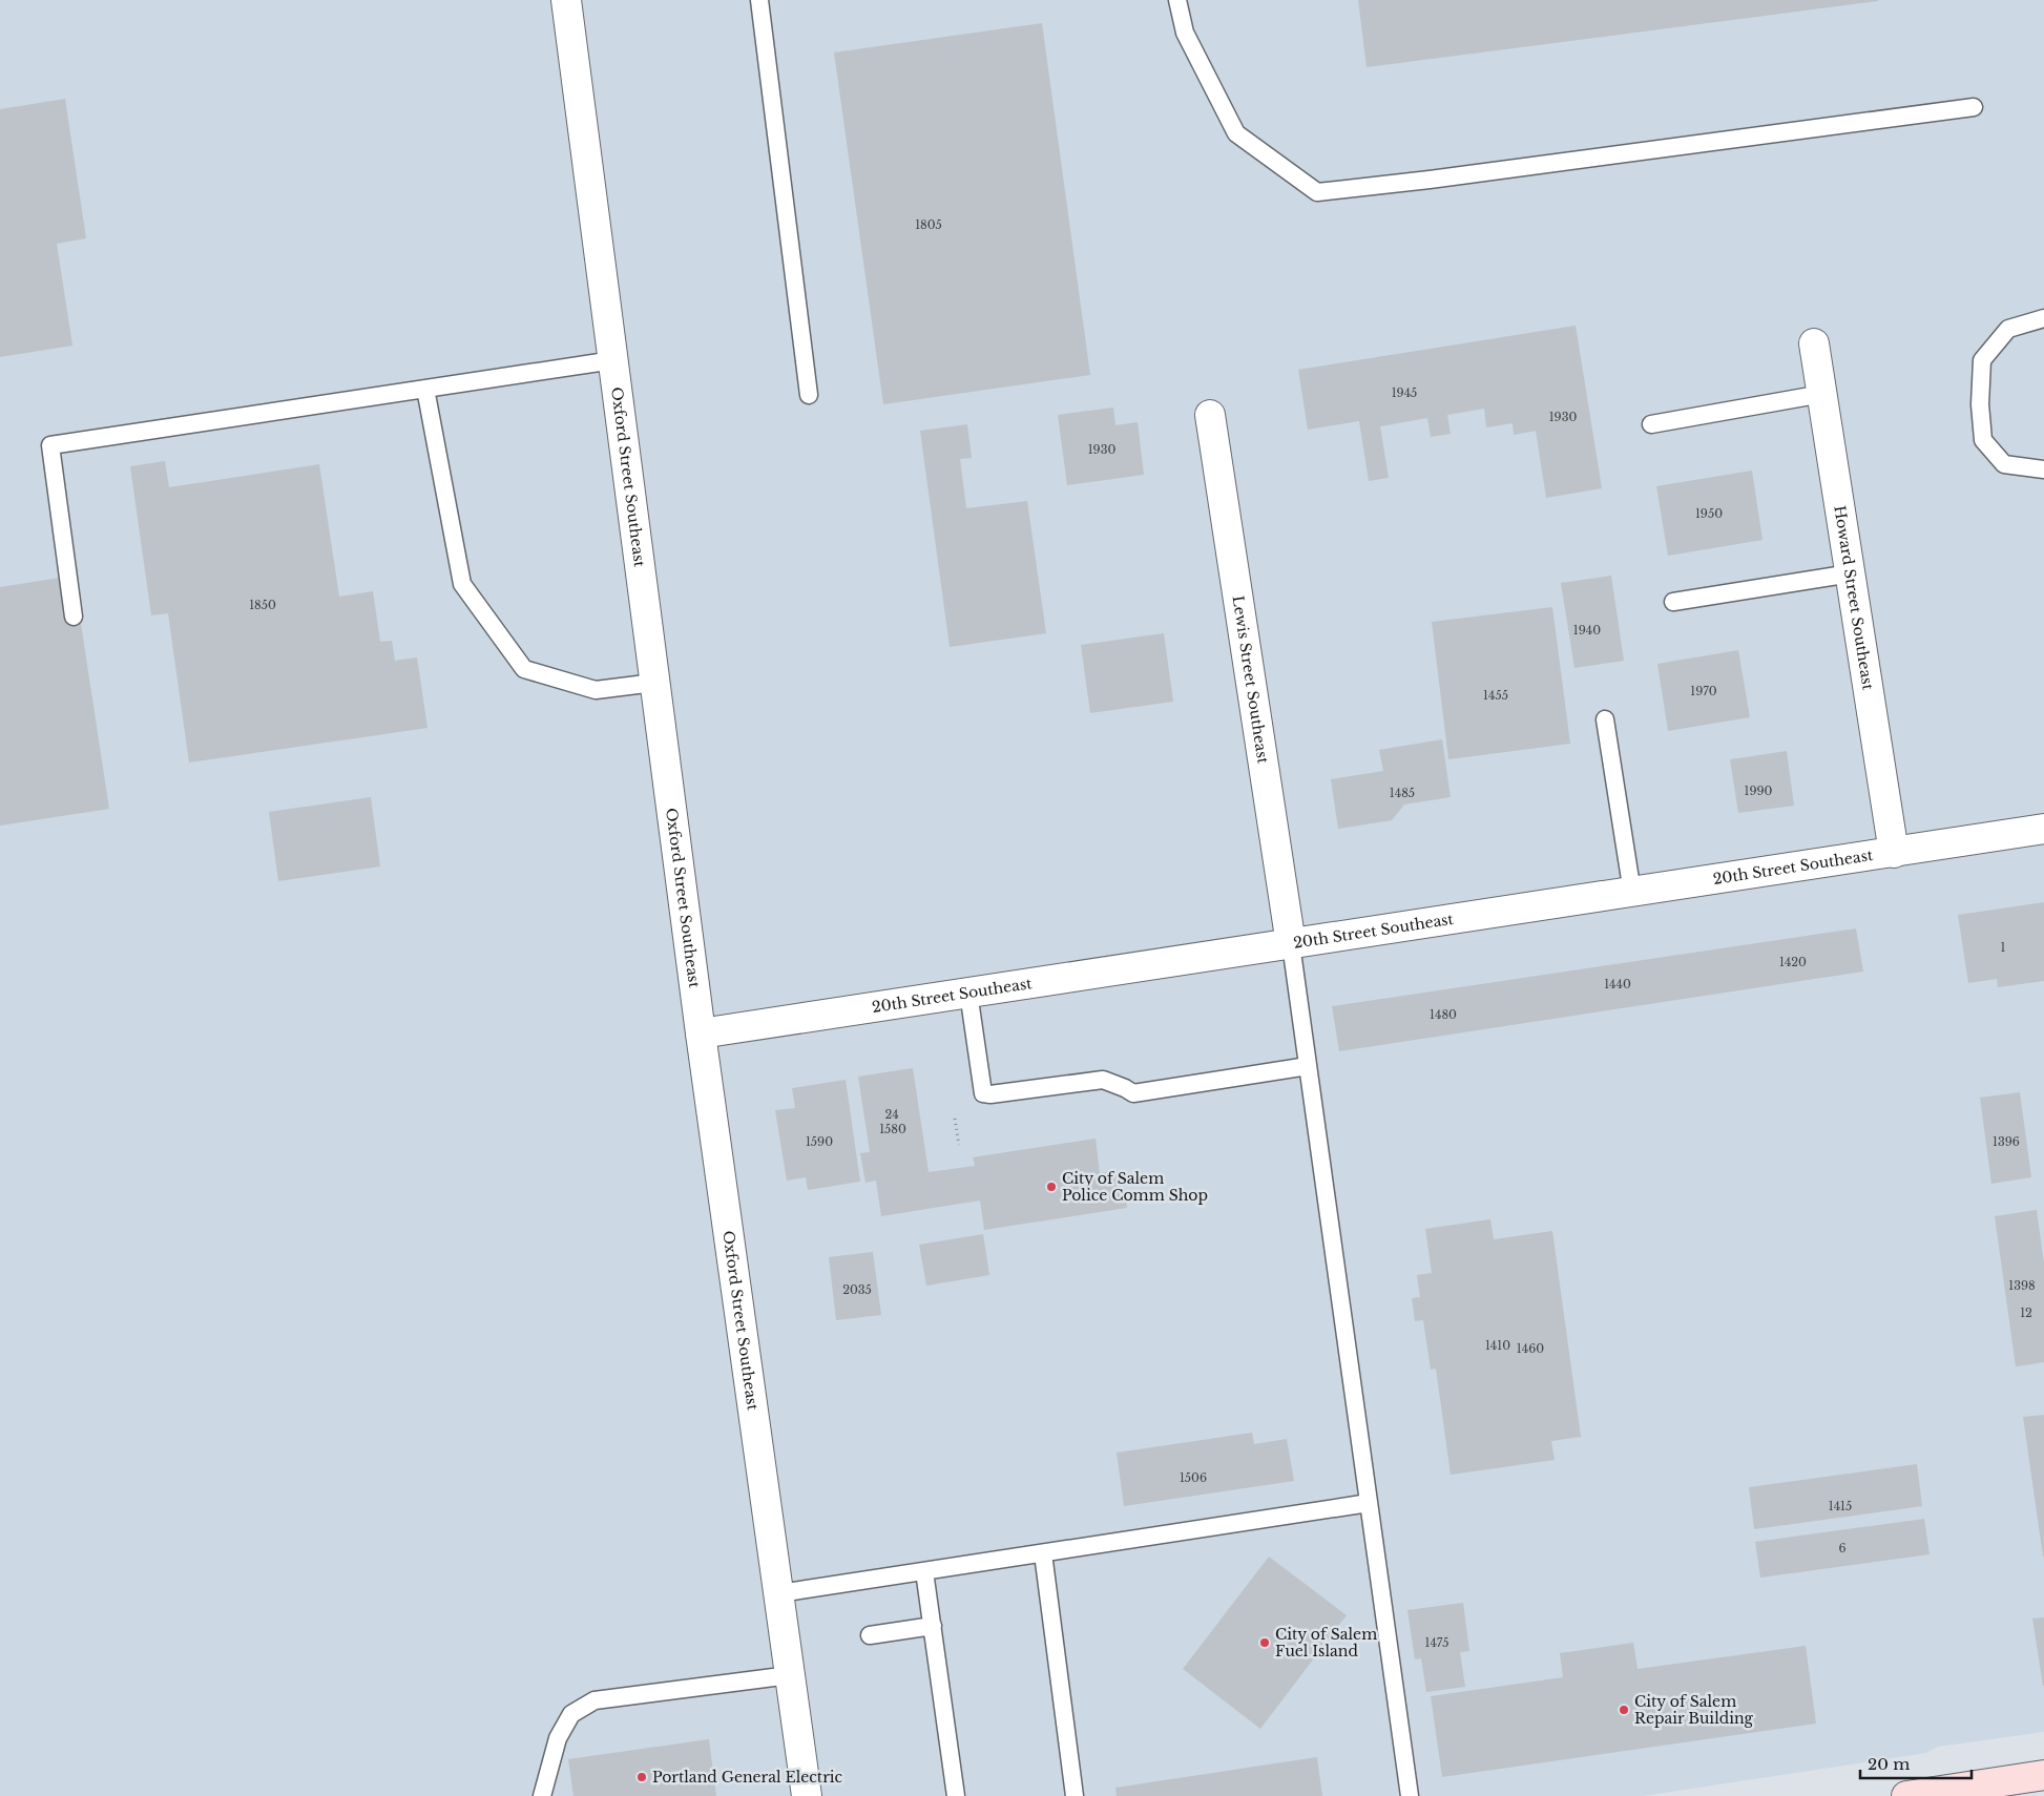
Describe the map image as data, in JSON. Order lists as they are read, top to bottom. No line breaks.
{"streets":{"street":["Oxford Street Southeast","Howard Street Southeast","Lewis Street Southeast","20th Street Southeast"]},"crossings":[["Oxford Street Southeast","20th Street Southeast"],["Howard Street Southeast","20th Street Southeast"],["Lewis Street Southeast","20th Street Southeast"]],"places":["City of Salem Police Comm Shop","City of Salem Fuel Island","City of Salem Repair Building","Portland General Electric"],"house_numbers":["1805","1945","1930","1930","1950","1850","1940","1970","1455","1990","1485","1","1420","1440","1480","24","1580","1590","1396","1398","2035","12","1410","1460","1506","1415","6","1475"],"scale_bar":"20 m"}
